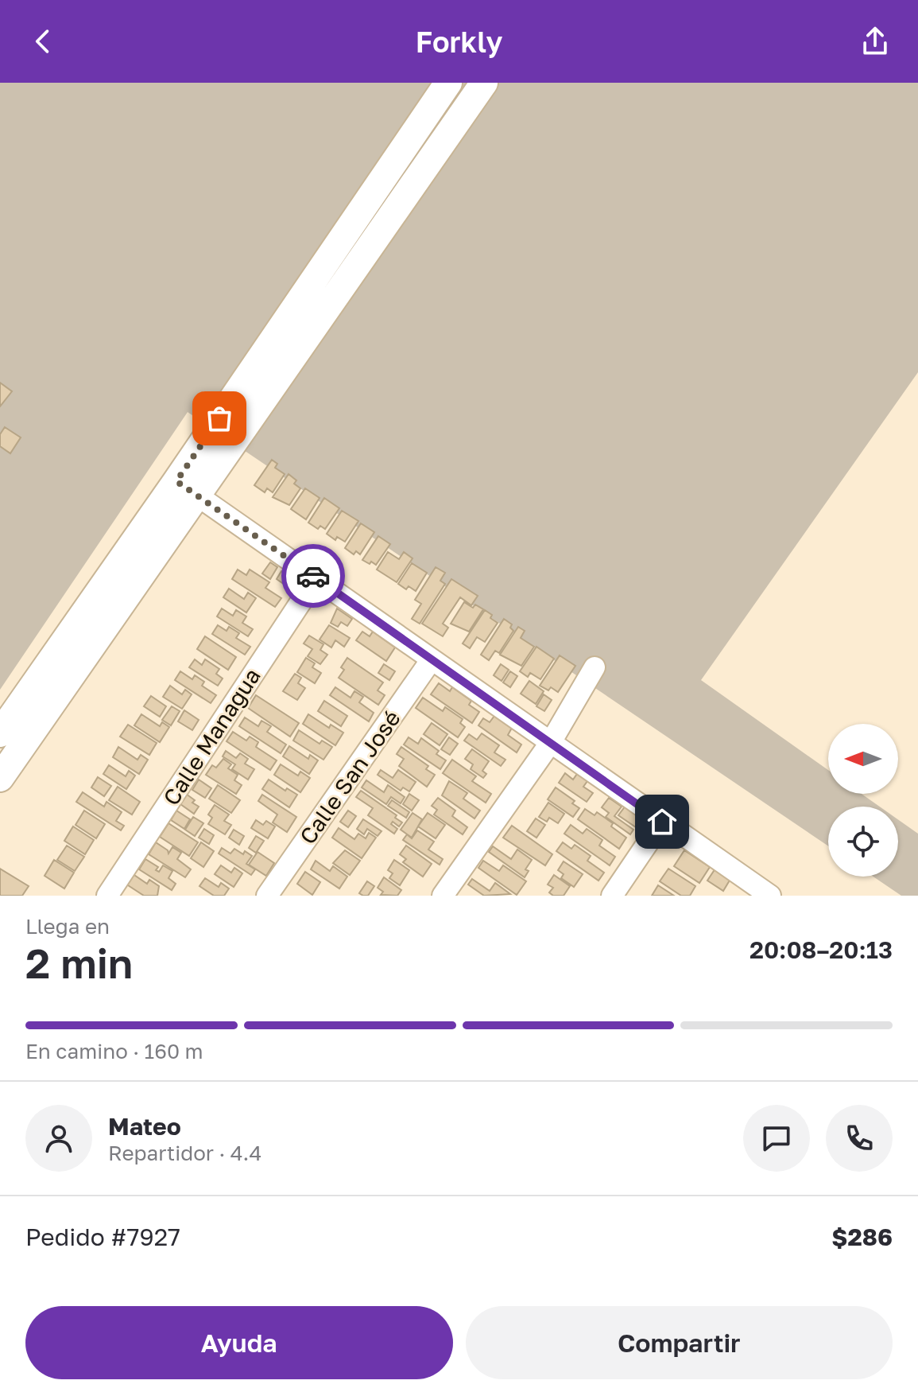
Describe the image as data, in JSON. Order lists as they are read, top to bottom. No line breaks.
{"streets":{"street":["Calle Managua","Calle San José"]},"north":"left","page":{"header":"Forkly","heading":["2 min","Llega en","20:08–20:13"],"panel":["Mateo","Repartidor · 4.4","Pedido #7927","$286"],"bar":"En camino · 160 m","buttons":["Ayuda","Compartir"]}}
